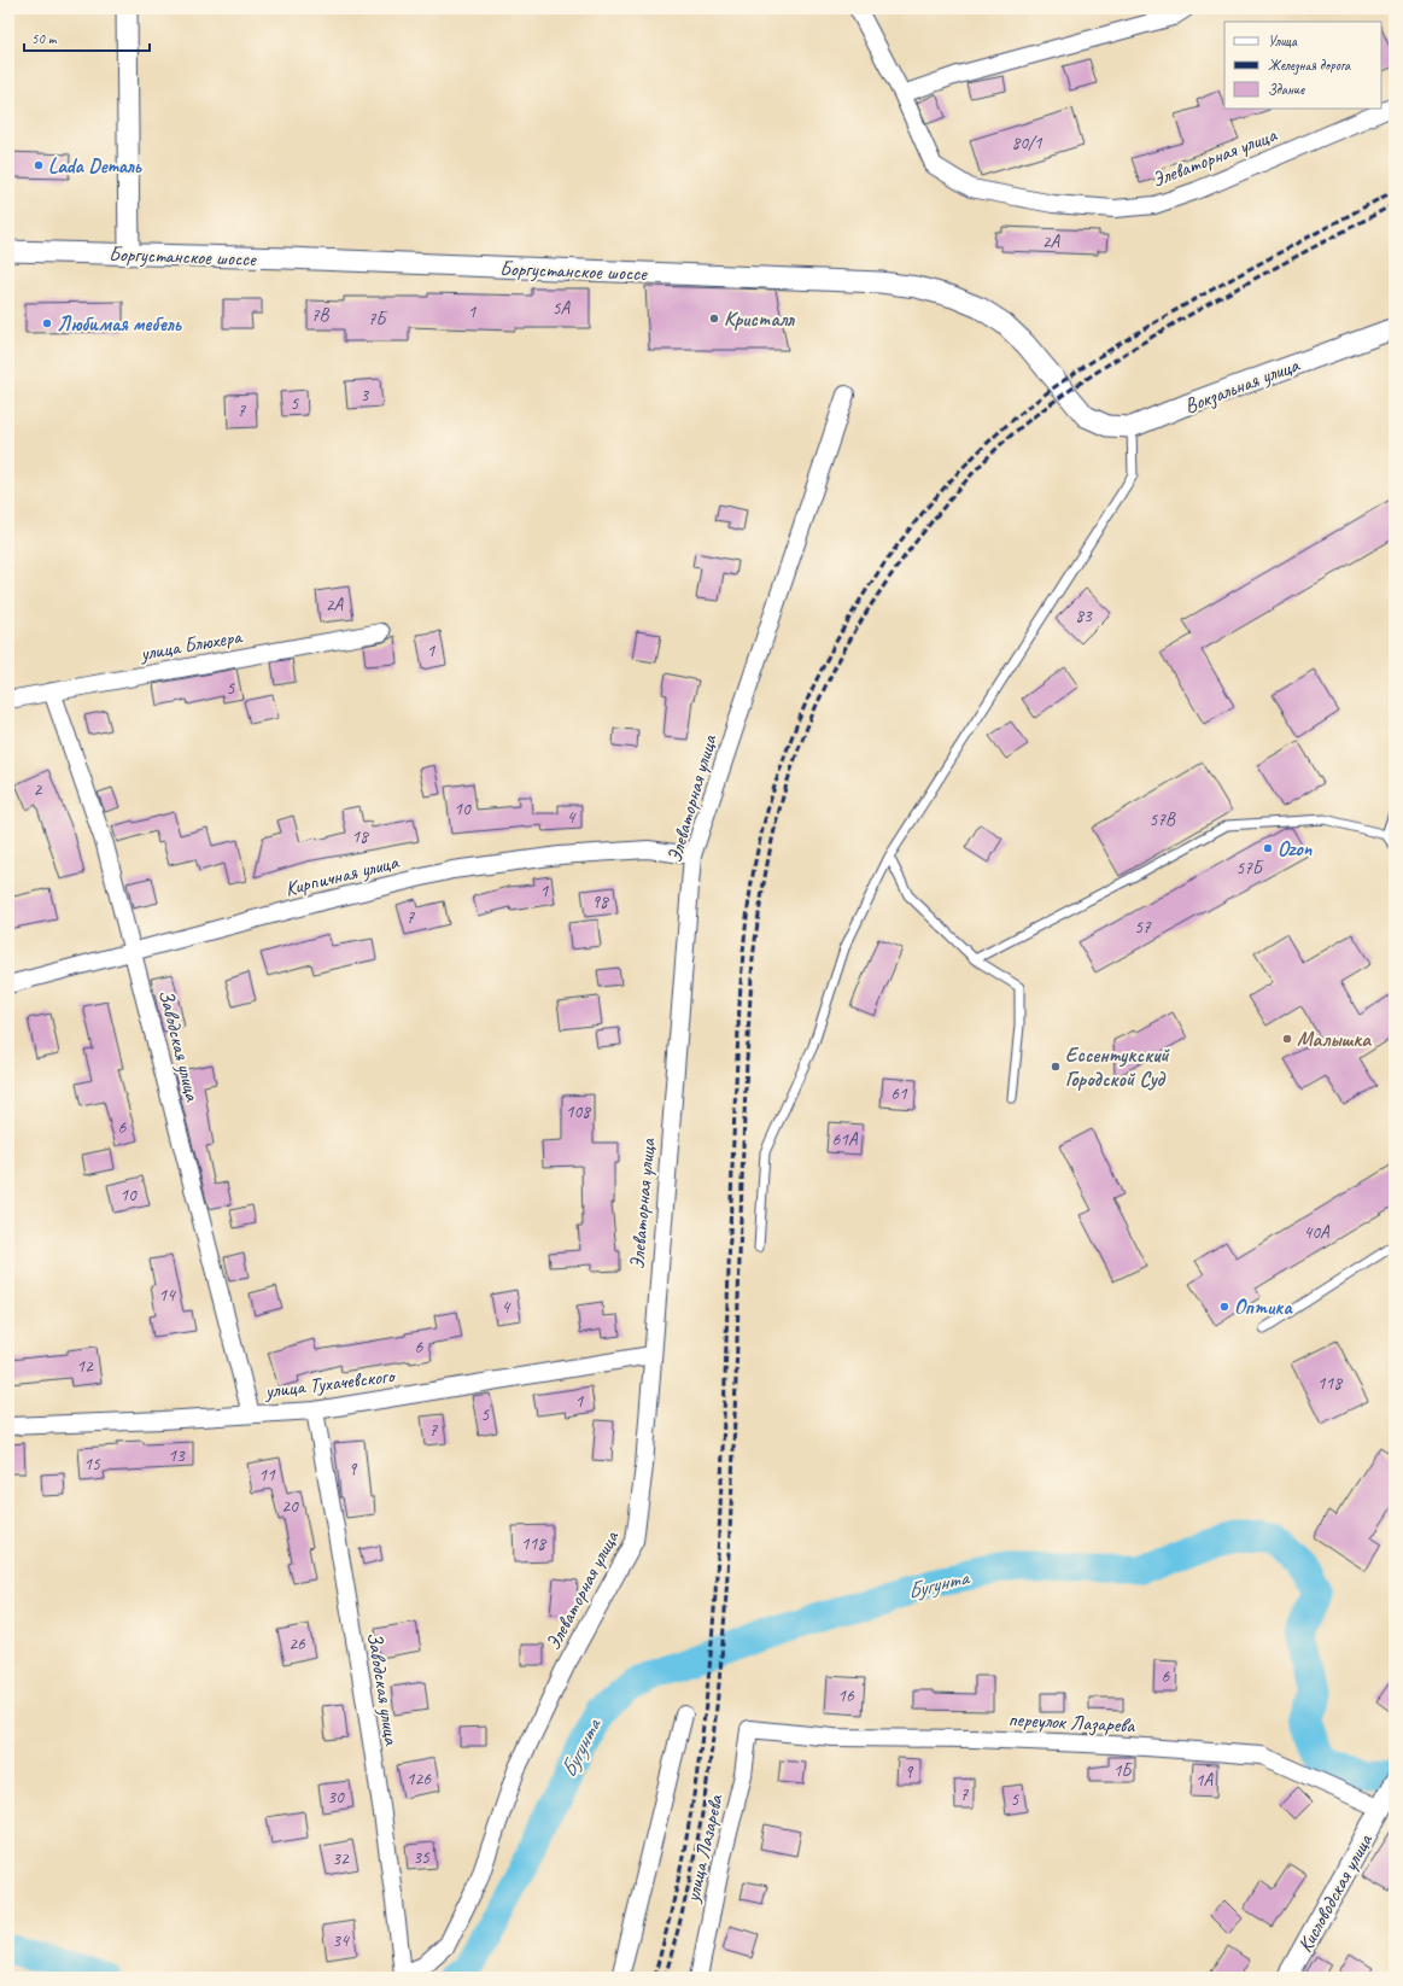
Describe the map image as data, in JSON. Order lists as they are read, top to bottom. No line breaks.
{"streets":{"street":["Элеваторная улица","Боргустанское шоссе","Вокзальная улица","улица Блюхера","Кирпичная улица","Заводская улица","улица Тухачевского","переулок Лазарева","улица Лазарева","Кисловодская улица"]},"crossings":[["Элеваторная улица","Кирпичная улица"],["Элеваторная улица","Заводская улица"],["Элеваторная улица","улица Тухачевского"],["Боргустанское шоссе","Вокзальная улица"],["улица Блюхера","Заводская улица"],["Кирпичная улица","Заводская улица"],["Заводская улица","улица Тухачевского"],["переулок Лазарева","улица Лазарева"],["переулок Лазарева","Кисловодская улица"]],"water":["Бугунта"],"places":["Lada Dеталь","Кристалл","Любимая мебель","Ozon","Малышка","Ессентукский Городской Суд","Оптика"],"house_numbers":["80/1","2А","5А","1","7В","7Б","3","5","7","2А","83","1","5","2","10","4","57В","18","57Б","1","98","7","57","61","108","6","61А","10","40А","14","4","6","12","118","1","5","7","13","15","9","11","20","118","26","6","16","1Б","9","126","1А","7","30","5","35","32","34"],"legend":["Улица","Железная дорога","Здание"],"scale_bar":"50 m"}
